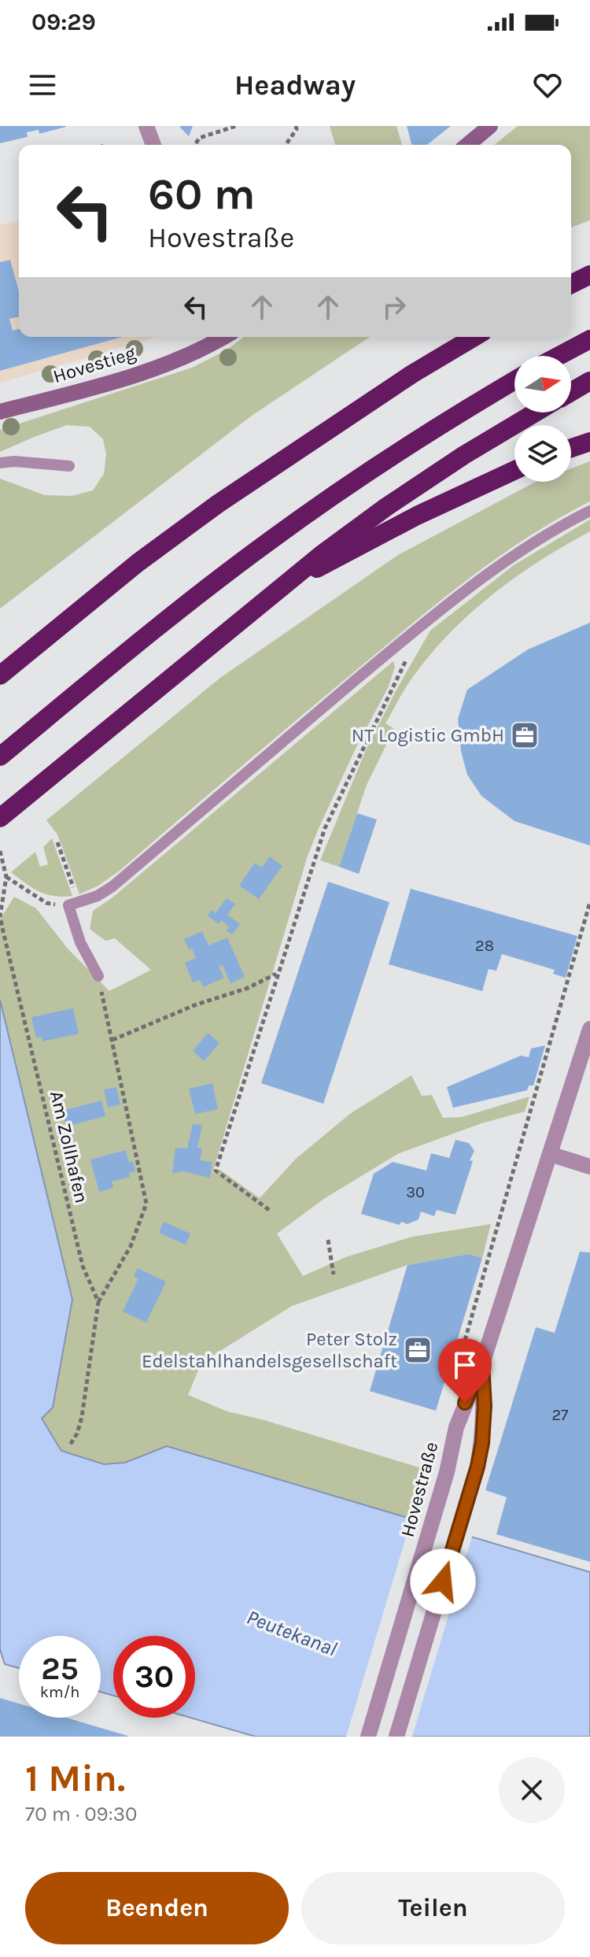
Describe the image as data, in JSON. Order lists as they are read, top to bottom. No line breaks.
{"streets":{"street":["Hovestieg","Hovestraße"],"path":["Am Zollhafen"]},"water":["Peutekanal"],"places":{"office":["NT Logistic GmbH","Peter Stolz Edelstahlhandelsgesellschaft"]},"house_numbers":["28","30","27"],"north":"right","page":{"status":"09:29","header":"Headway","turn":["60 m","Hovestraße"],"speed":"25 km/h","limit":"30","heading":["1 Min.","70 m · 09:30"],"buttons":["Beenden","Teilen"]}}
